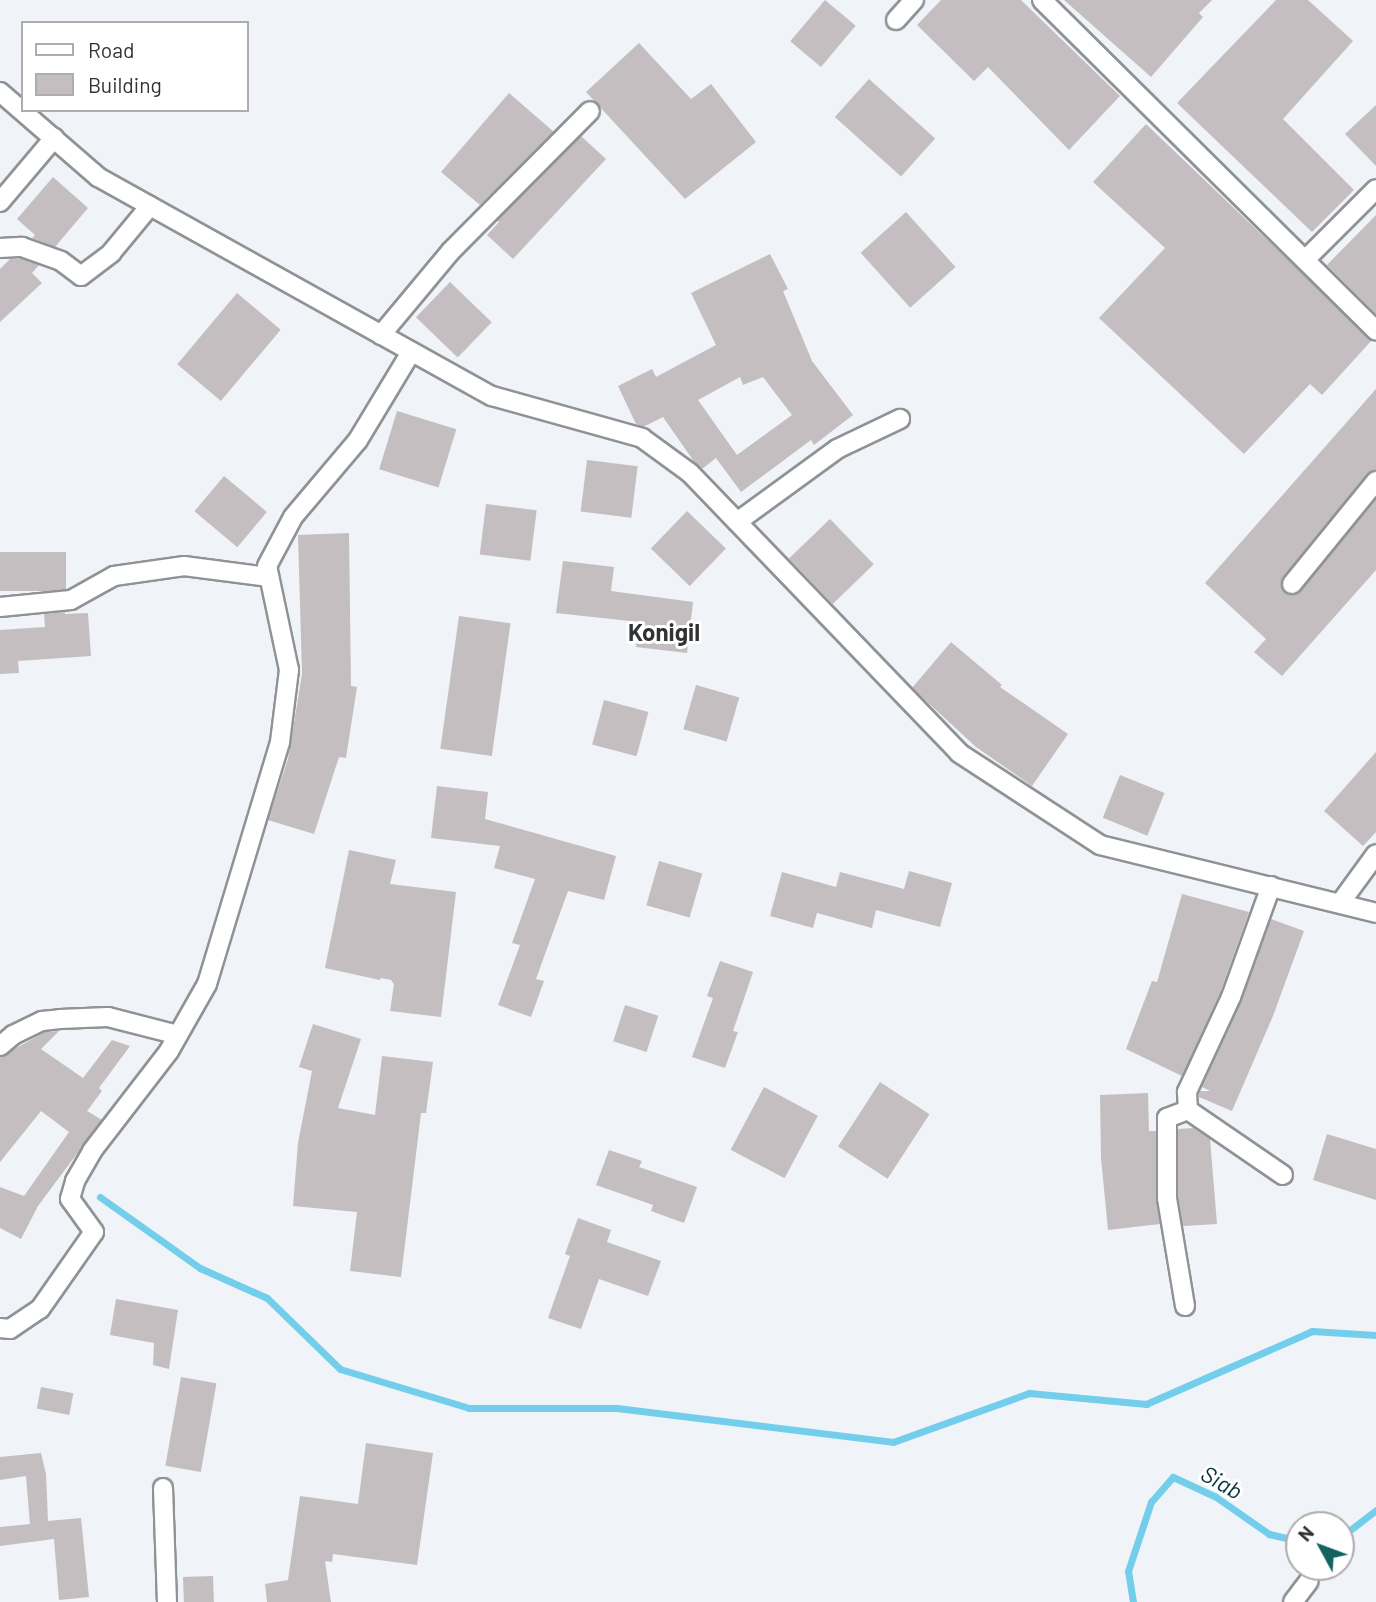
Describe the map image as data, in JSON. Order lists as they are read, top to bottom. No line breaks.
{"districts":["Konigil"],"water":["Siab"],"legend":["Road","Building"],"north":"top left"}
